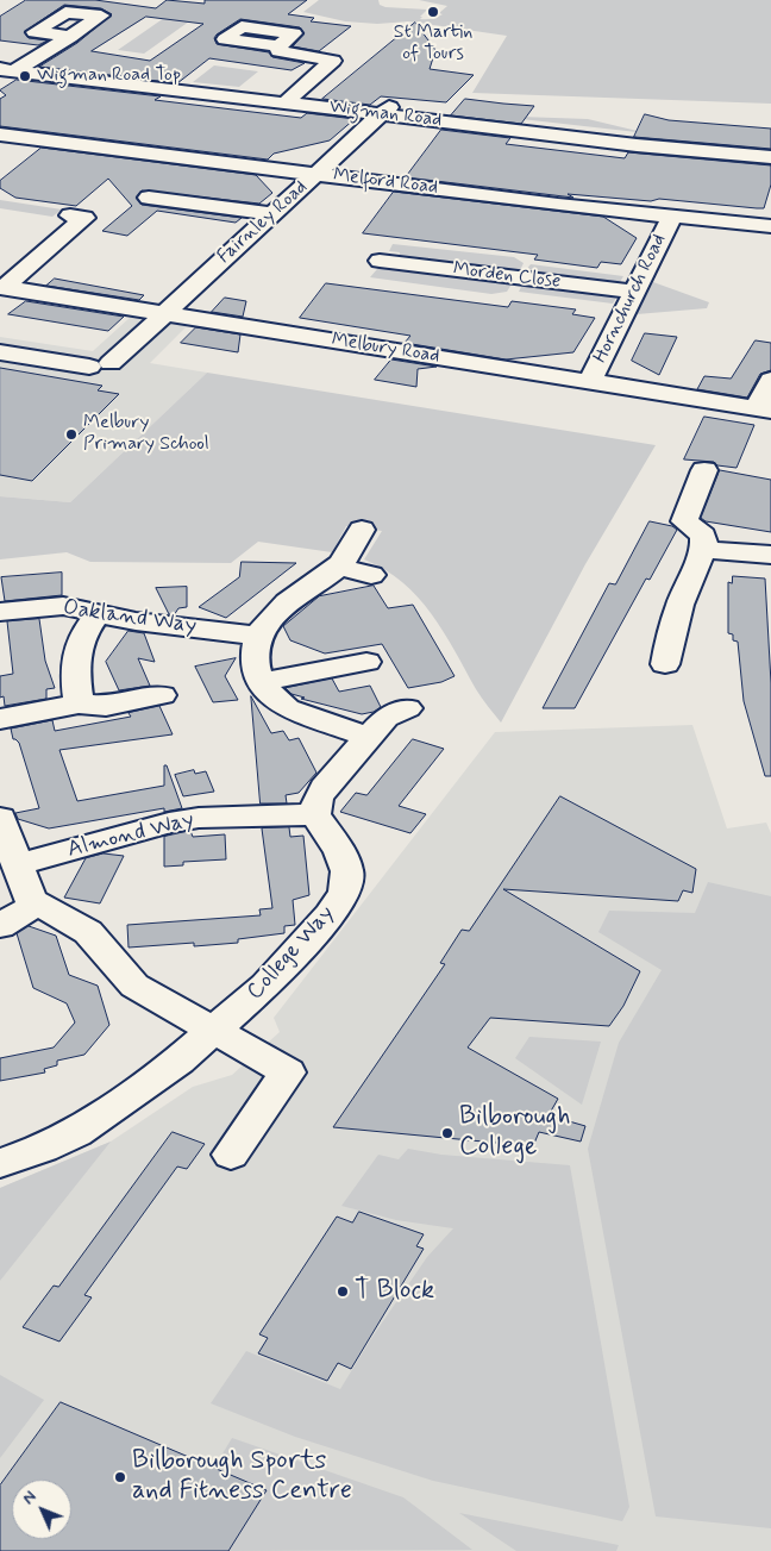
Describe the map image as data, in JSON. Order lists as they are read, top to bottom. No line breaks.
{"streets":{"street":["Wigman Road","Melford Road","Fairnley Road","Morden Close","Hornchurch Road","Melbury Road","Oakland Way","Almond Way","College Way"]},"crossings":[["Wigman Road","Fairnley Road"],["Melford Road","Fairnley Road"],["Melford Road","Hornchurch Road"],["Fairnley Road","Melbury Road"],["Morden Close","Hornchurch Road"],["Hornchurch Road","Melbury Road"],["Almond Way","College Way"]],"places":["St Martin of Tours","Wigman Road Top","Melbury Primary School","Bilborough College","T Block","Bilborough Sports and Fitness Centre"],"north":"top left"}
